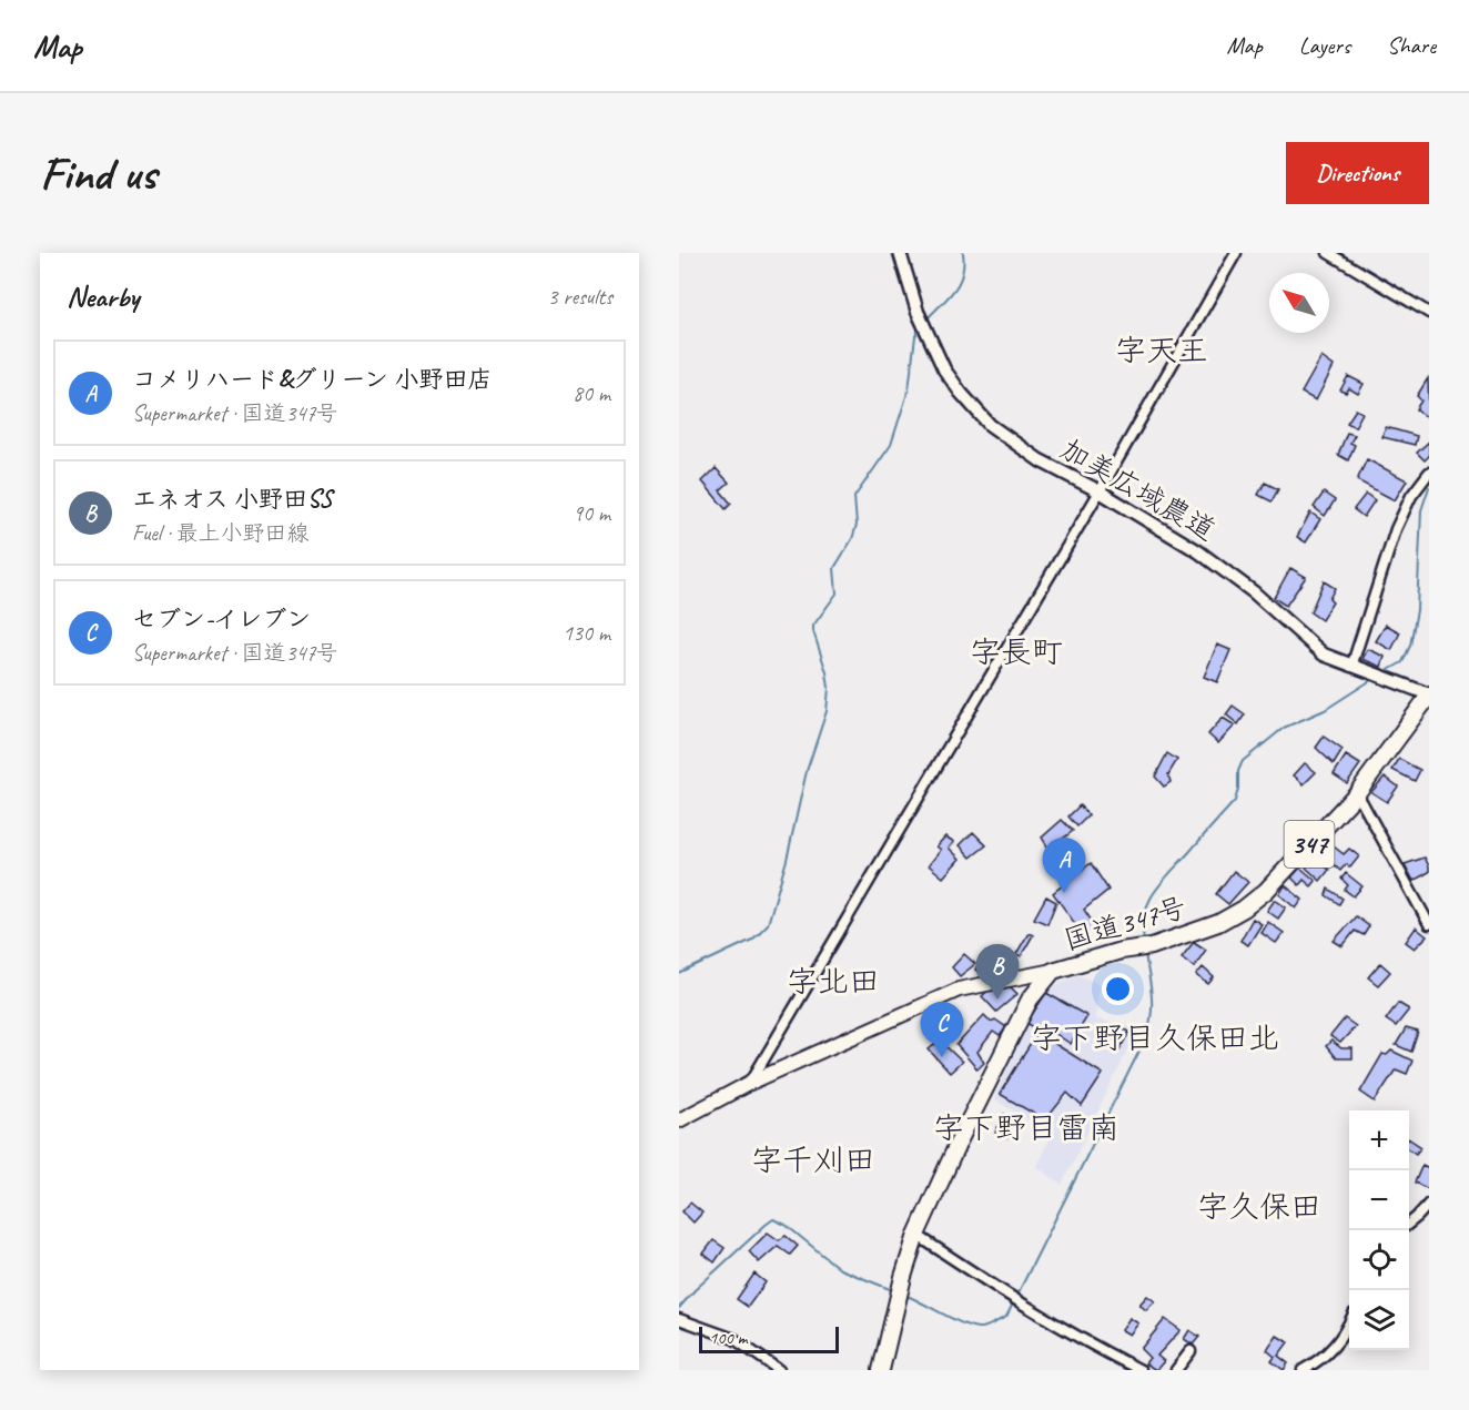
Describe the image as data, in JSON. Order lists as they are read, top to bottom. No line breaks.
{"streets":{"highway":["347","国道347号"],"street":["加美広域農道"]},"crossings":[["加美広域農道","国道347号"]],"districts":["字天王","字長町","字北田","字下野目久保田北","字下野目雷南","字千刈田","字久保田"],"scale_bar":"100 m","north":"top left","page":{"header":"Map","nav":["Map","Layers","Share"],"buttons":"Directions","title":"Find us","heading":["Nearby","3 results"],"list":[{"mark":"A","name":"コメリハード&グリーン 小野田店","note":"Supermarket · 国道347号","value":"80 m"},{"mark":"B","name":"エネオス 小野田SS","note":"Fuel · 最上小野田線","value":"90 m"},{"mark":"C","name":"セブン-イレブン","note":"Supermarket · 国道347号","value":"130 m"}],"pins":["A","B","C"],"map_buttons":["+","−"],"scale":"100 m"}}
